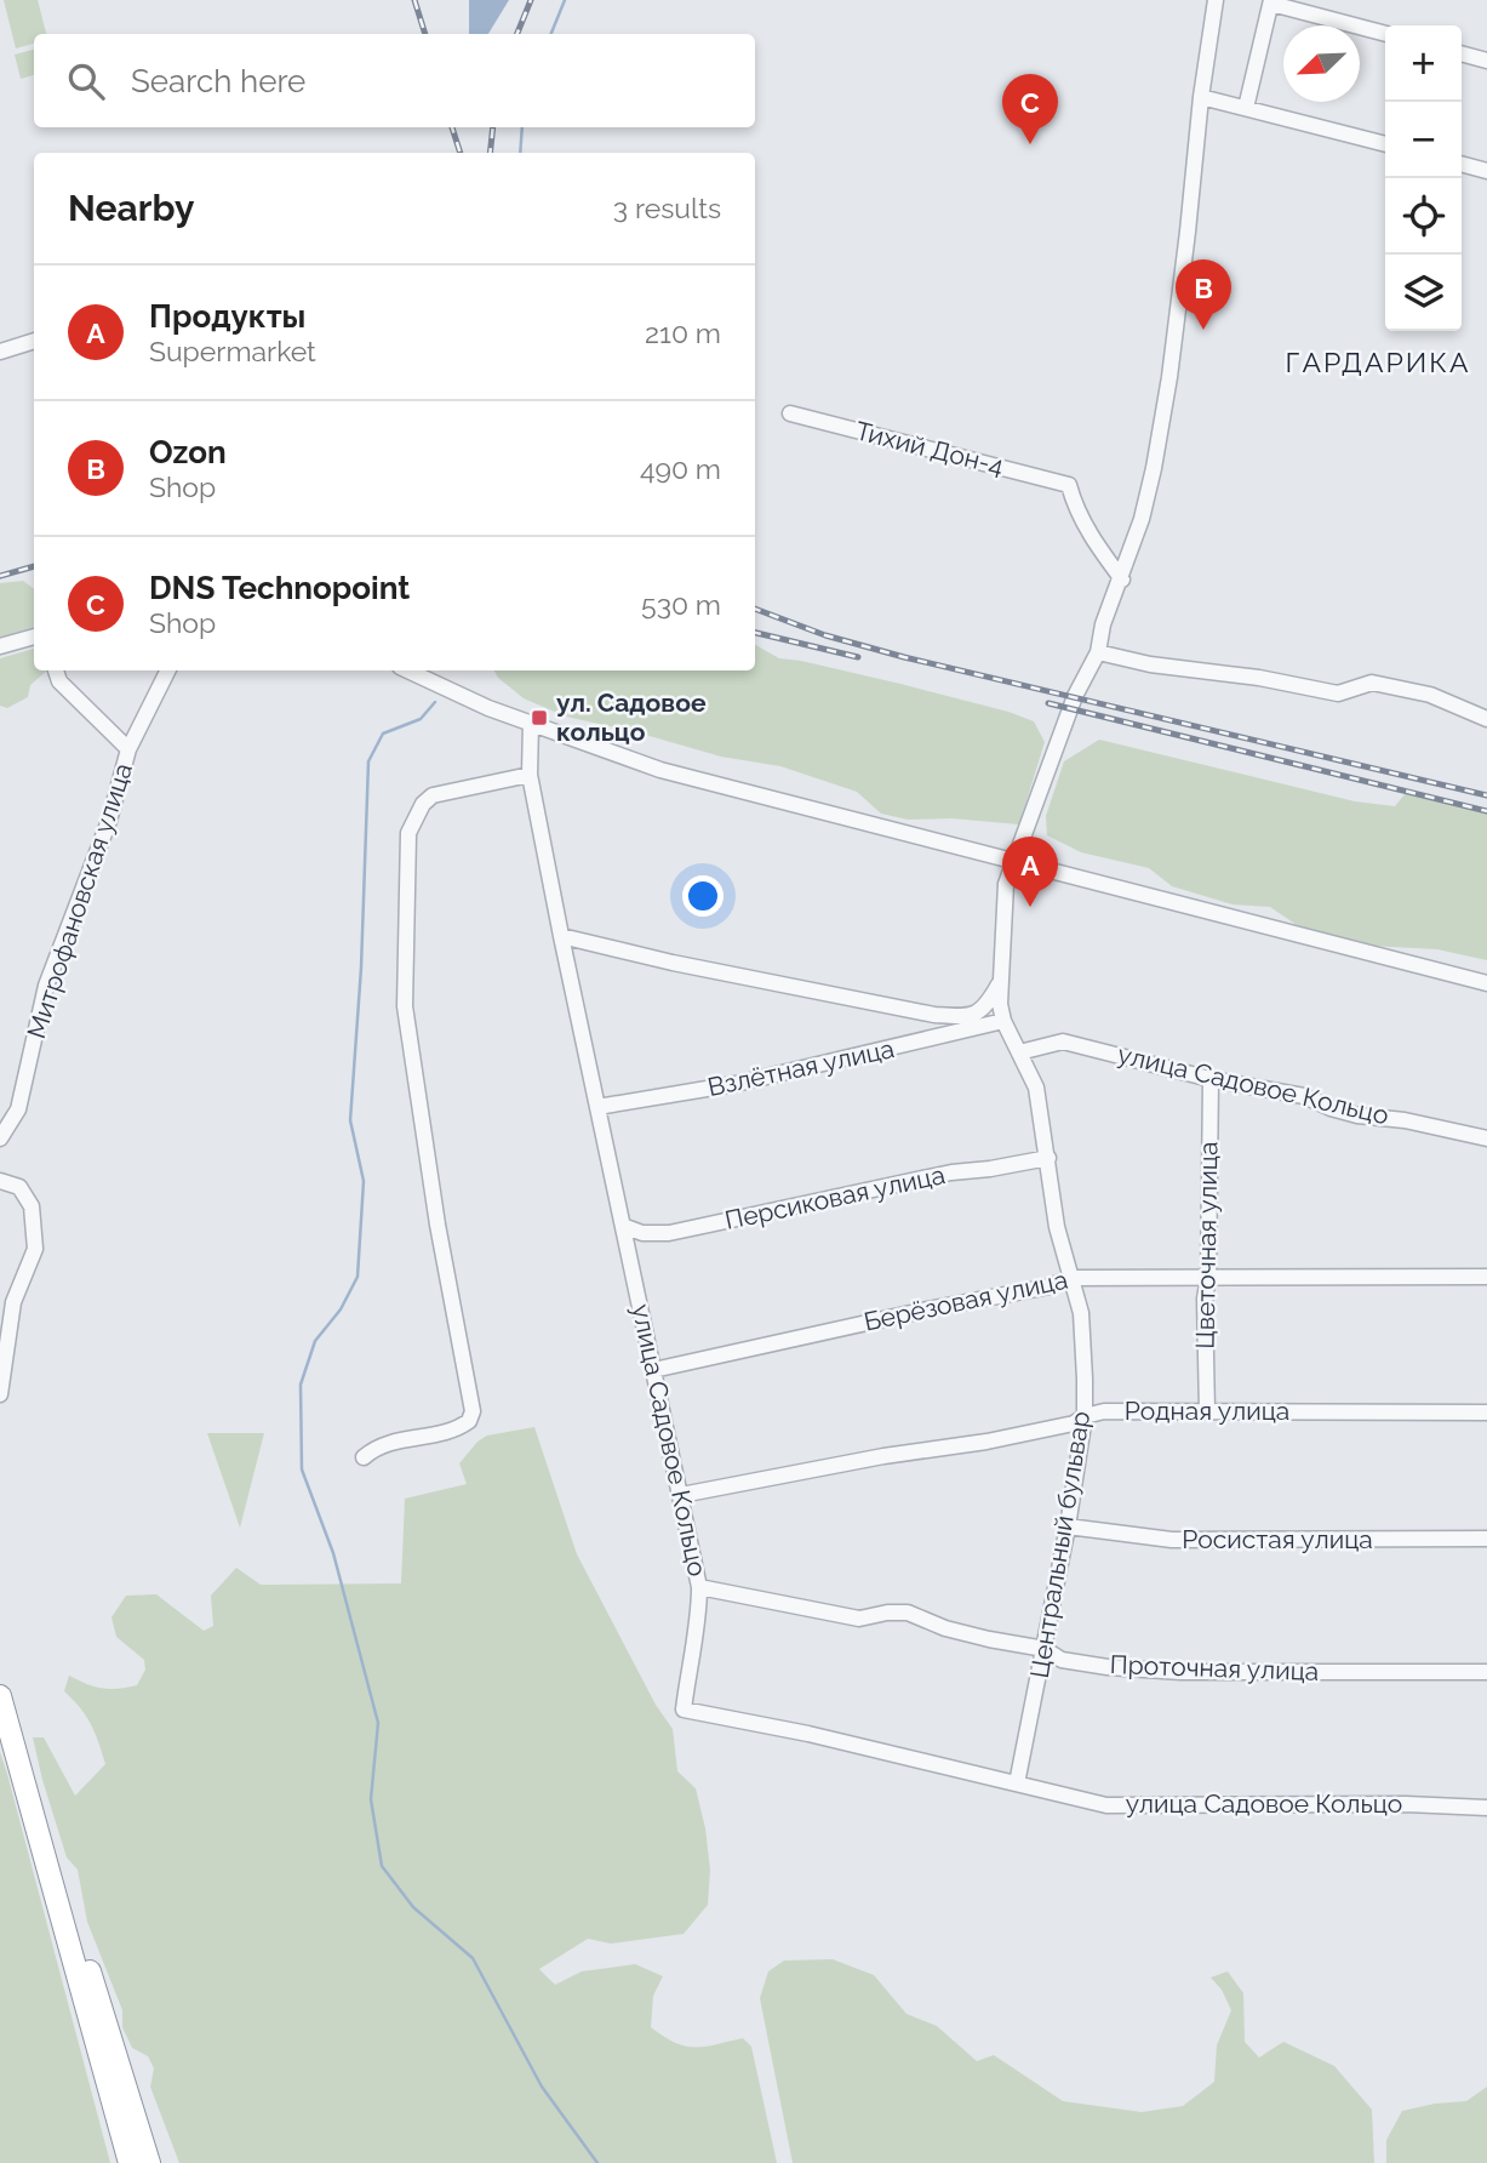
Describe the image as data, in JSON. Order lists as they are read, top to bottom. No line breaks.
{"streets":{"street":["Тихий Дон-4","Митрофановская улица","Взлётная улица","улица Садовое Кольцо","Персиковая улица","Цветочная улица","Берёзовая улица","Родная улица","Росистая улица","Центральный бульвар","Проточная улица"]},"crossings":[["Тихий Дон-4","Центральный бульвар"],["Взлётная улица","улица Садовое Кольцо"],["Взлётная улица","Центральный бульвар"],["улица Садовое Кольцо","Персиковая улица"],["улица Садовое Кольцо","Цветочная улица"],["улица Садовое Кольцо","Берёзовая улица"],["улица Садовое Кольцо","Родная улица"],["улица Садовое Кольцо","Центральный бульвар"],["улица Садовое Кольцо","Проточная улица"],["Персиковая улица","Центральный бульвар"],["Цветочная улица","Берёзовая улица"],["Цветочная улица","Родная улица"],["Берёзовая улица","Центральный бульвар"],["Родная улица","Центральный бульвар"],["Росистая улица","Центральный бульвар"],["Центральный бульвар","Проточная улица"]],"districts":["ГАРДАРИКА"],"places":{"transit":["ул. Садовое кольцо"]},"north":"bottom left","page":{"map_buttons":["+","−"],"search":"Search here","pins":["C","B","A"],"heading":["Nearby","3 results"],"list":[{"mark":"A","name":"Продукты","note":"Supermarket","value":"210 m"},{"mark":"B","name":"Ozon","note":"Shop","value":"490 m"},{"mark":"C","name":"DNS Technopoint","note":"Shop","value":"530 m"}]}}
